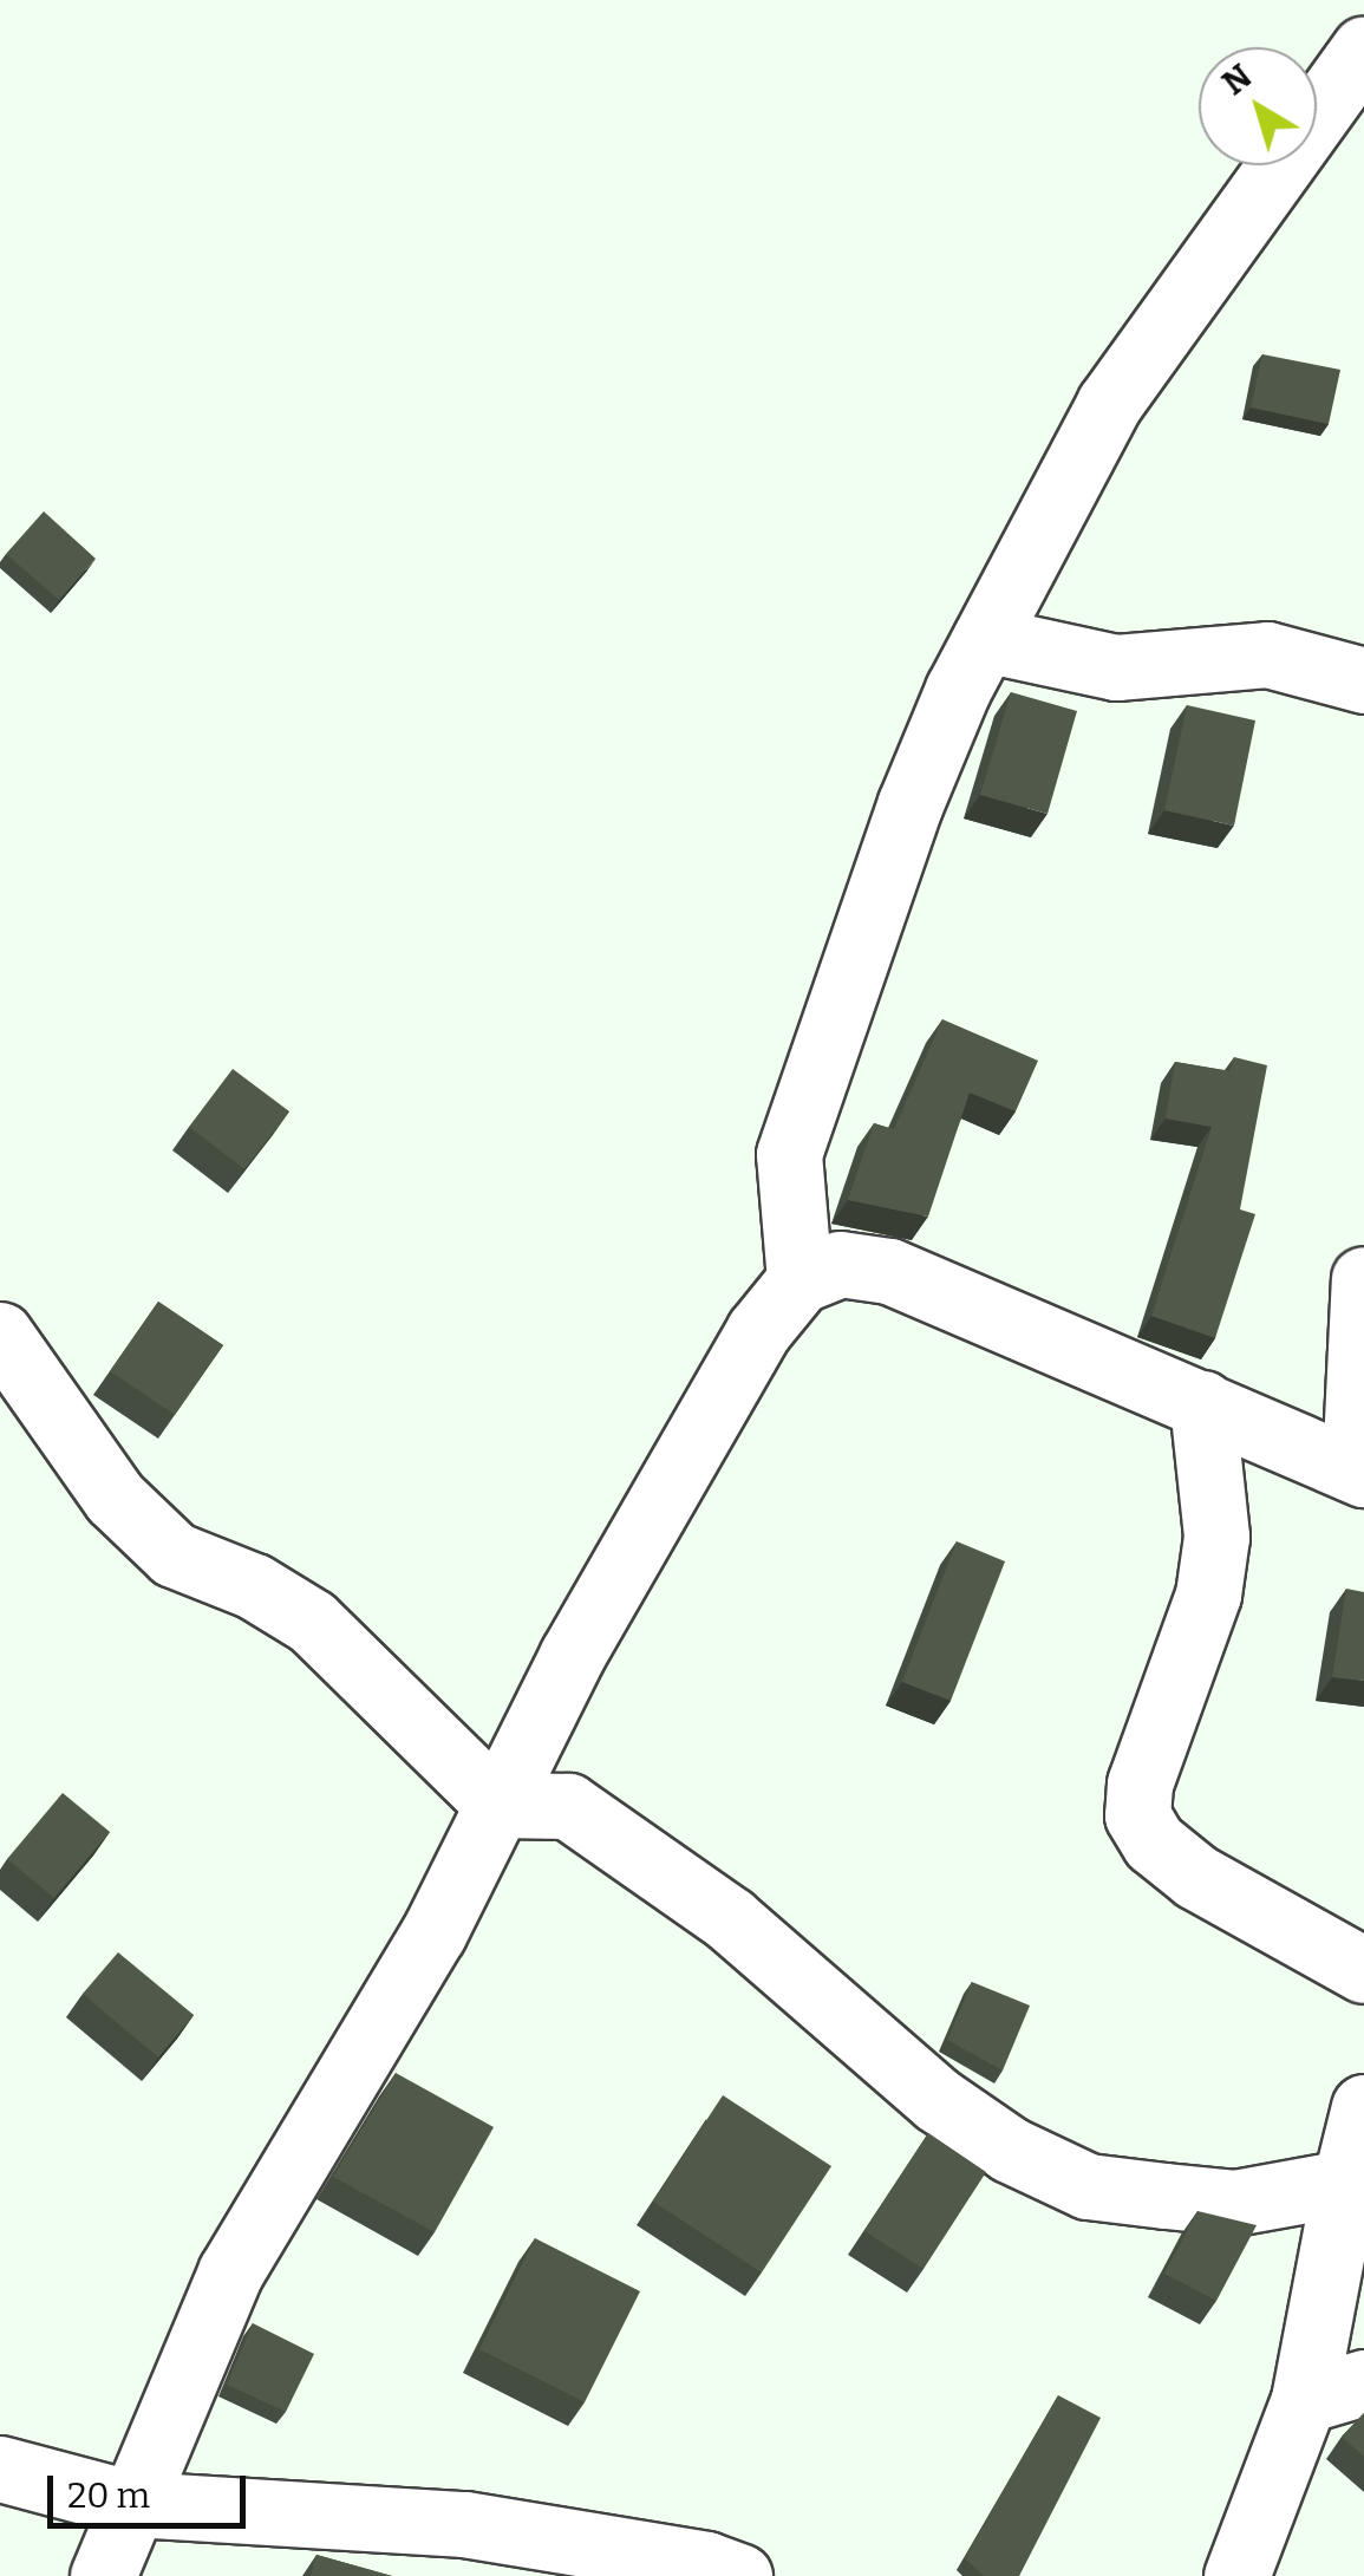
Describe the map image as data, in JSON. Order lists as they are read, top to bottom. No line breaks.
{"scale_bar":"20 m","north":"top left"}
